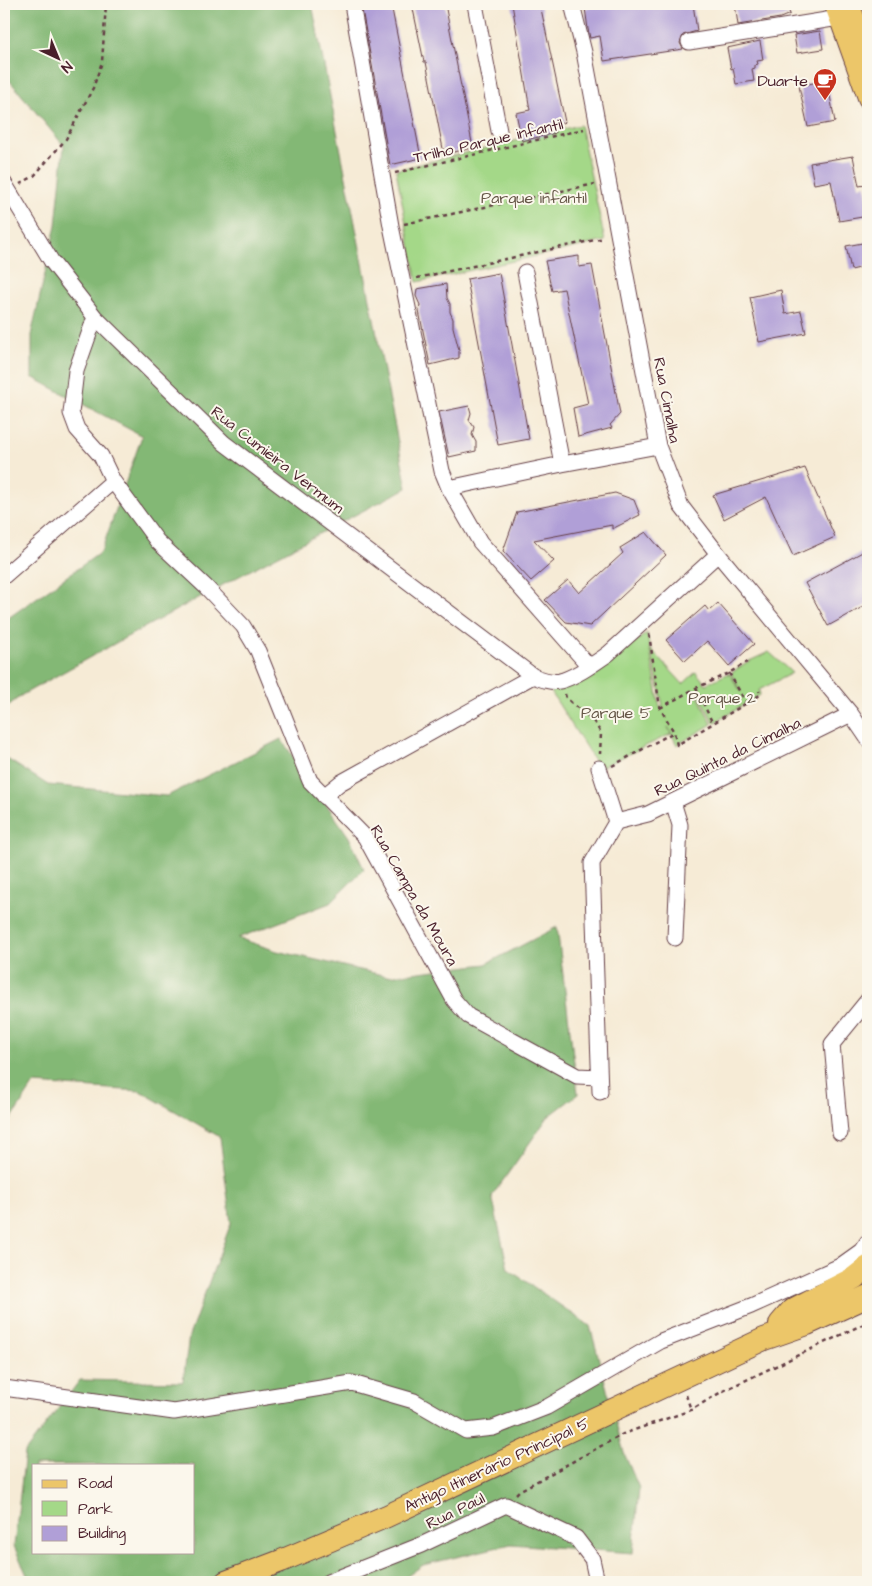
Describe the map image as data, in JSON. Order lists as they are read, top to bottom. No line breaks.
{"streets":{"highway":["Antigo Itinerário Principal 5"],"street":["Rua Cimalha","Rua Cumieira Vermum","Rua Quinta da Cimalha","Rua Campa da Moura","Rua Paúl"],"path":["Trilho Parque infantil"]},"crossings":[["Trilho Parque infantil","Rua Cimalha"],["Rua Cimalha","Rua Quinta da Cimalha"],["Rua Cumieira Vermum","Rua Campa da Moura"],["Rua Quinta da Cimalha","Rua Campa da Moura"]],"parks":["Parque infantil","Parque 2","Parque 5"],"places":{"cafe":["Duarte"]},"legend":["Road","Park","Building"],"north":"bottom right"}
